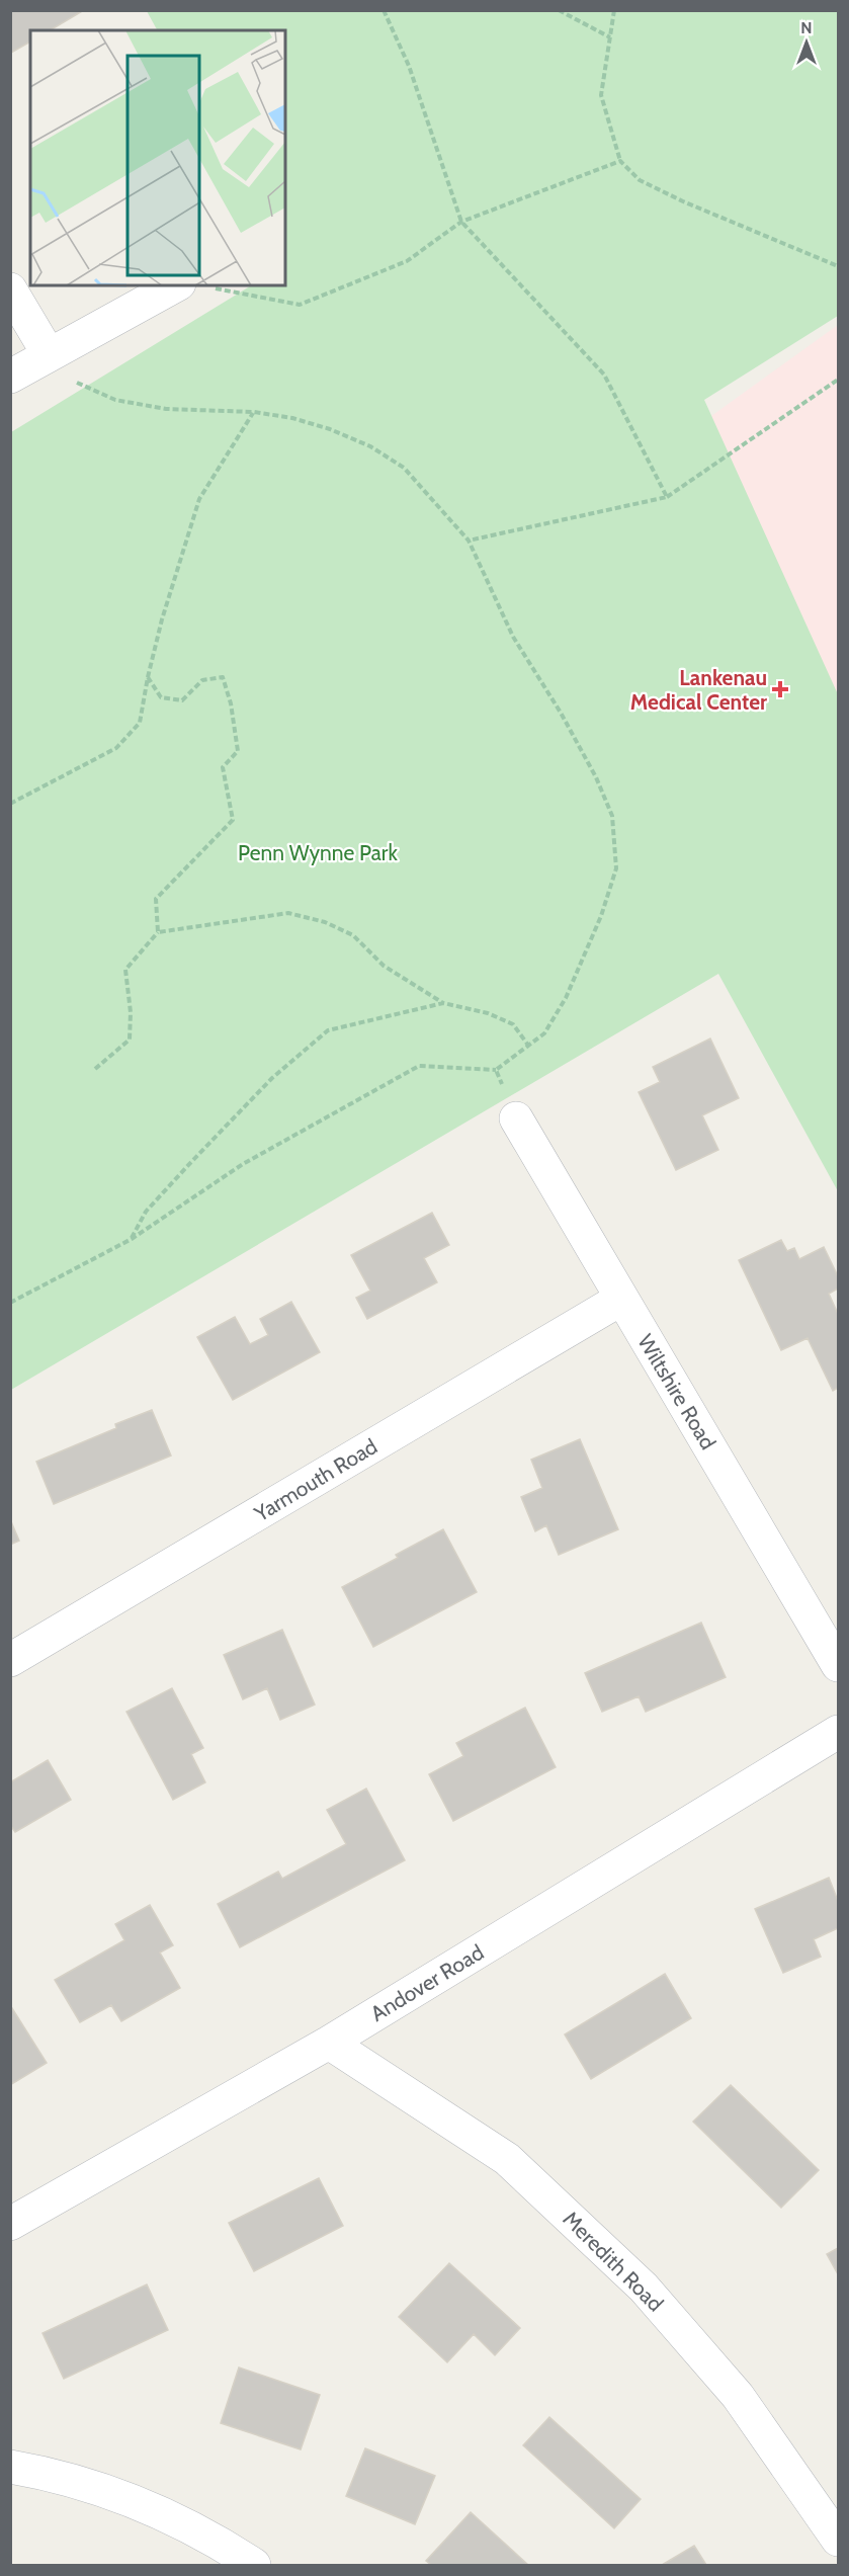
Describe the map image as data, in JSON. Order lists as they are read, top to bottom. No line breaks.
{"streets":{"street":["Wiltshire Road","Yarmouth Road","Andover Road","Meredith Road"]},"crossings":[["Wiltshire Road","Yarmouth Road"],["Andover Road","Meredith Road"]],"parks":["Penn Wynne Park"],"places":{"health":["Lankenau Medical Center"]},"north":"top"}
